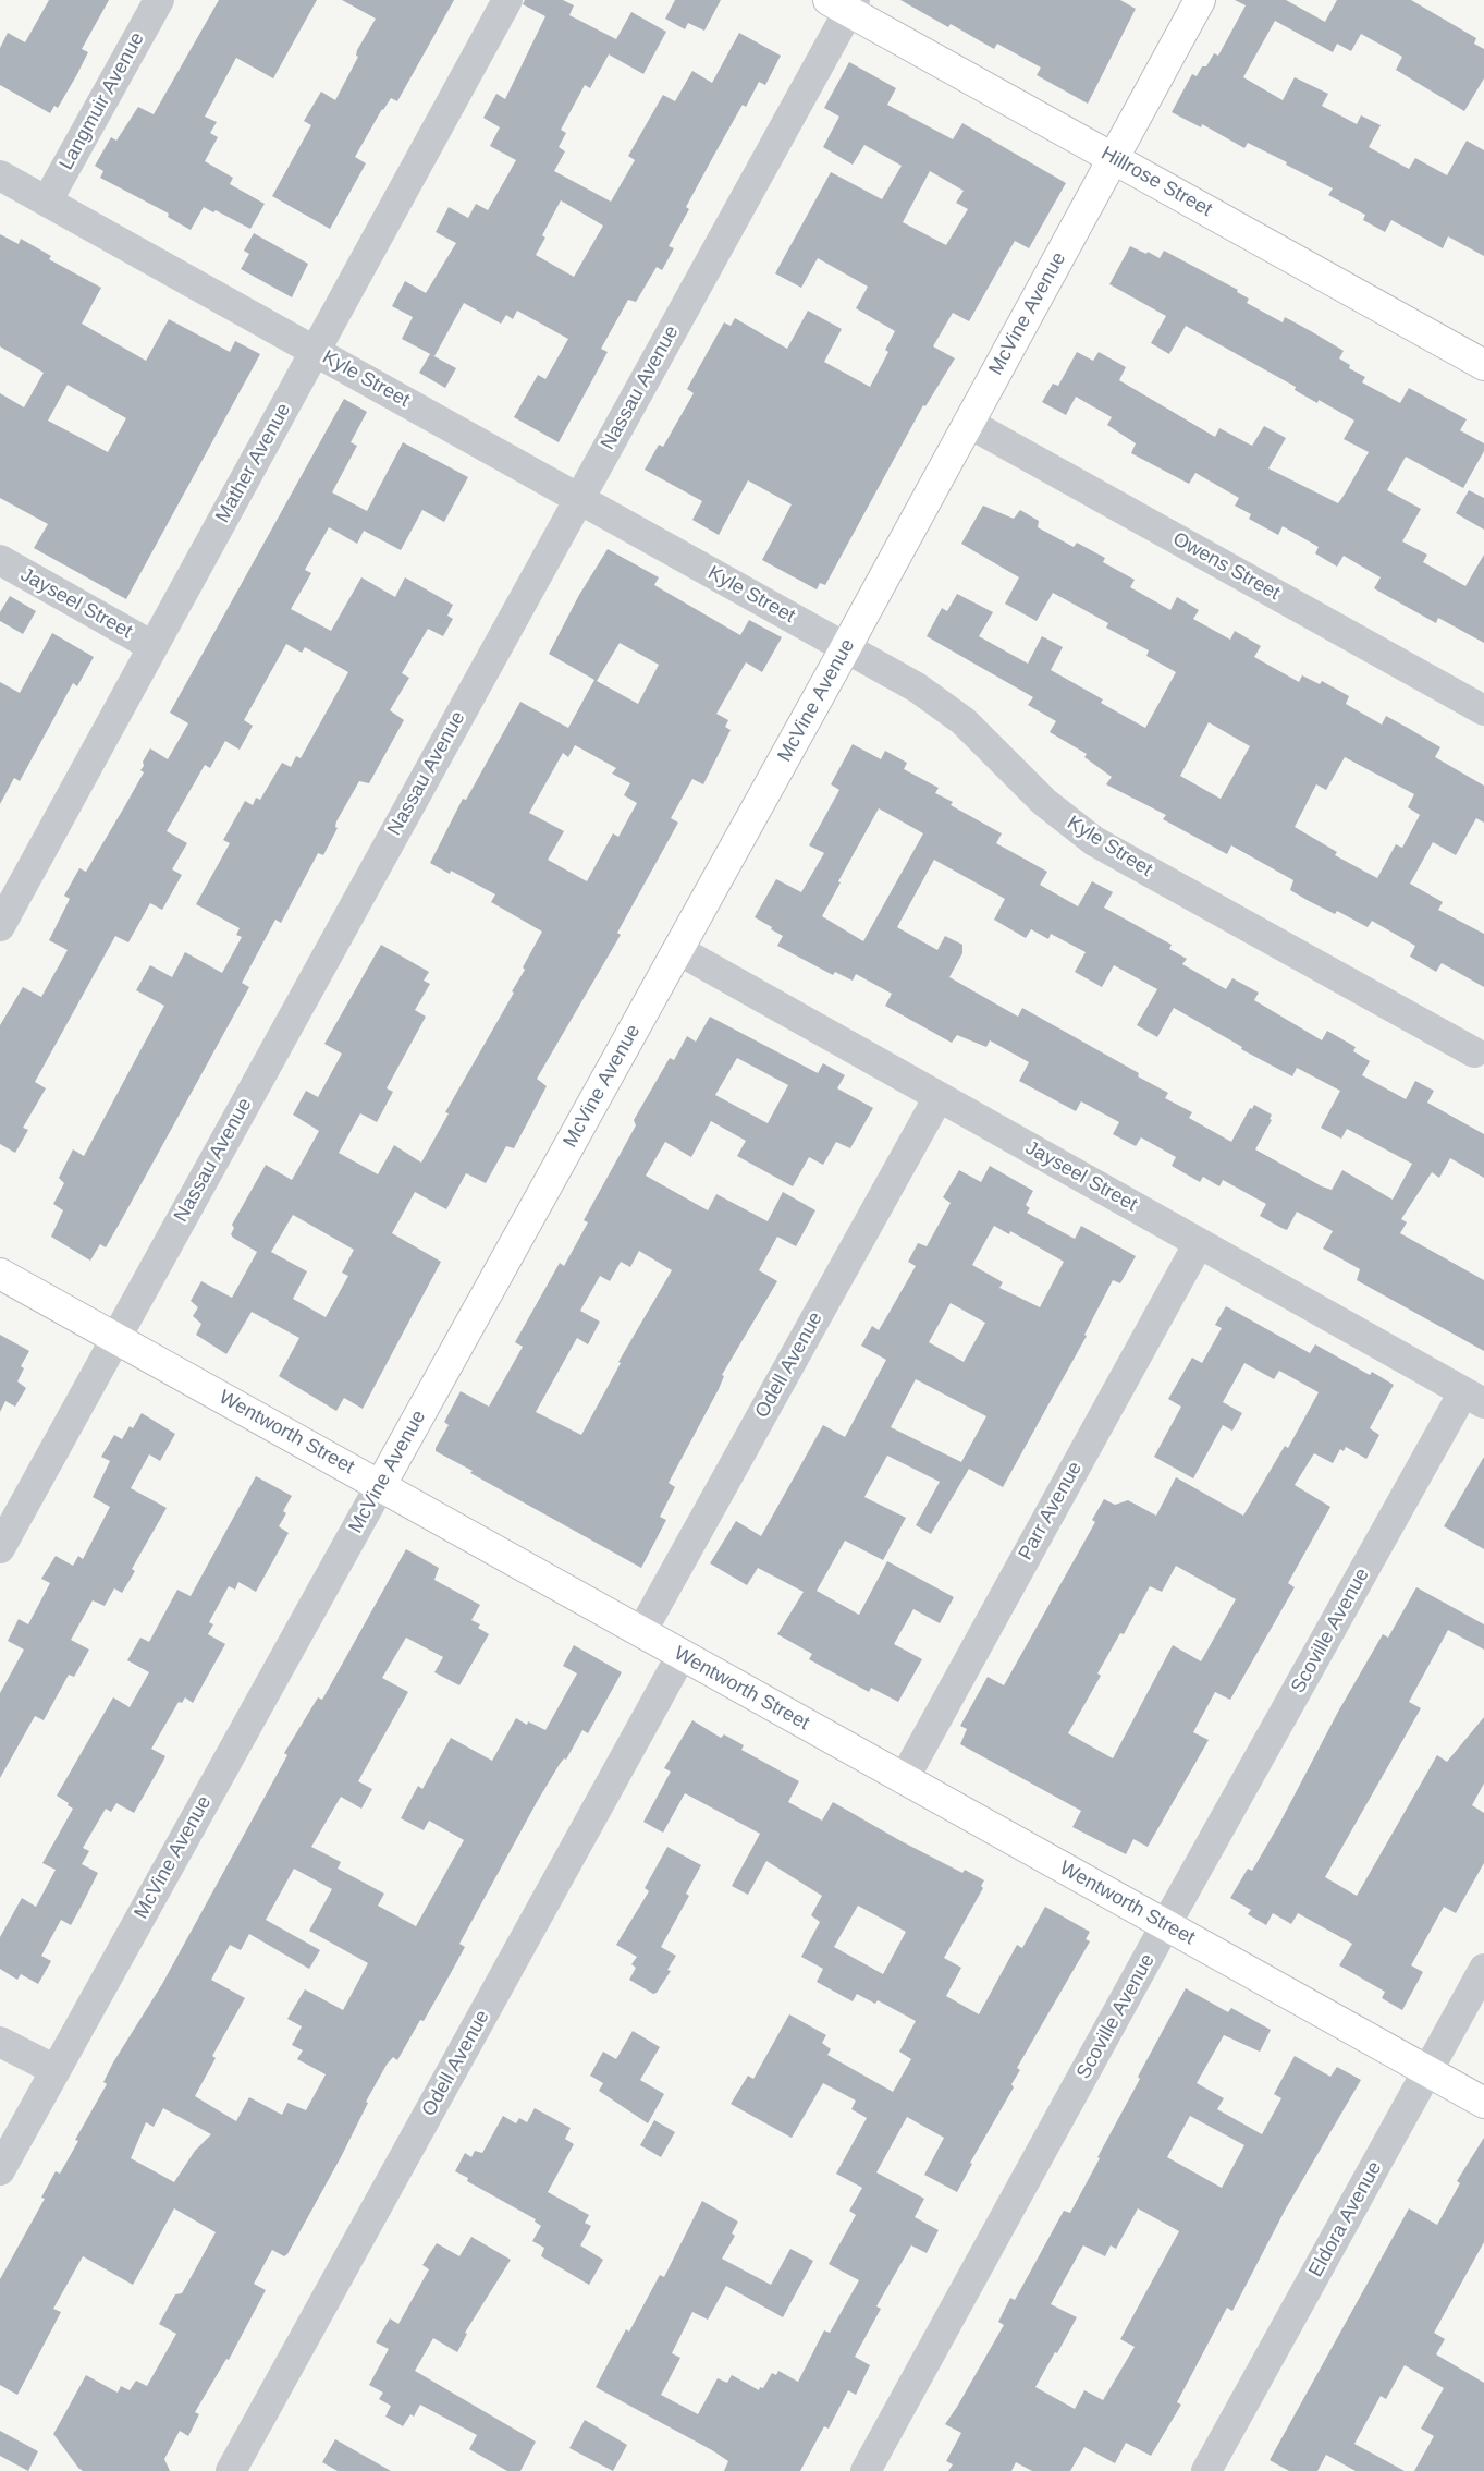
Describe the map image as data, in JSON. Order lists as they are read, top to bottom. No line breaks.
{"streets":{"street":["Langmuir Avenue","Hillrose Street","McVine Avenue","Kyle Street","Nassau Avenue","Mather Avenue","Owens Street","Jayseel Street","Odell Avenue","Wentworth Street","Parr Avenue","Scoville Avenue","Eldora Avenue"]},"crossings":[["Langmuir Avenue","Kyle Street"],["Hillrose Street","McVine Avenue"],["Hillrose Street","Nassau Avenue"],["McVine Avenue","Kyle Street"],["McVine Avenue","Owens Street"],["McVine Avenue","Jayseel Street"],["McVine Avenue","Wentworth Street"],["Kyle Street","Nassau Avenue"],["Kyle Street","Mather Avenue"],["Nassau Avenue","Wentworth Street"],["Mather Avenue","Jayseel Street"],["Jayseel Street","Odell Avenue"],["Jayseel Street","Parr Avenue"],["Jayseel Street","Scoville Avenue"],["Odell Avenue","Wentworth Street"],["Wentworth Street","Parr Avenue"],["Wentworth Street","Scoville Avenue"],["Wentworth Street","Eldora Avenue"]]}
